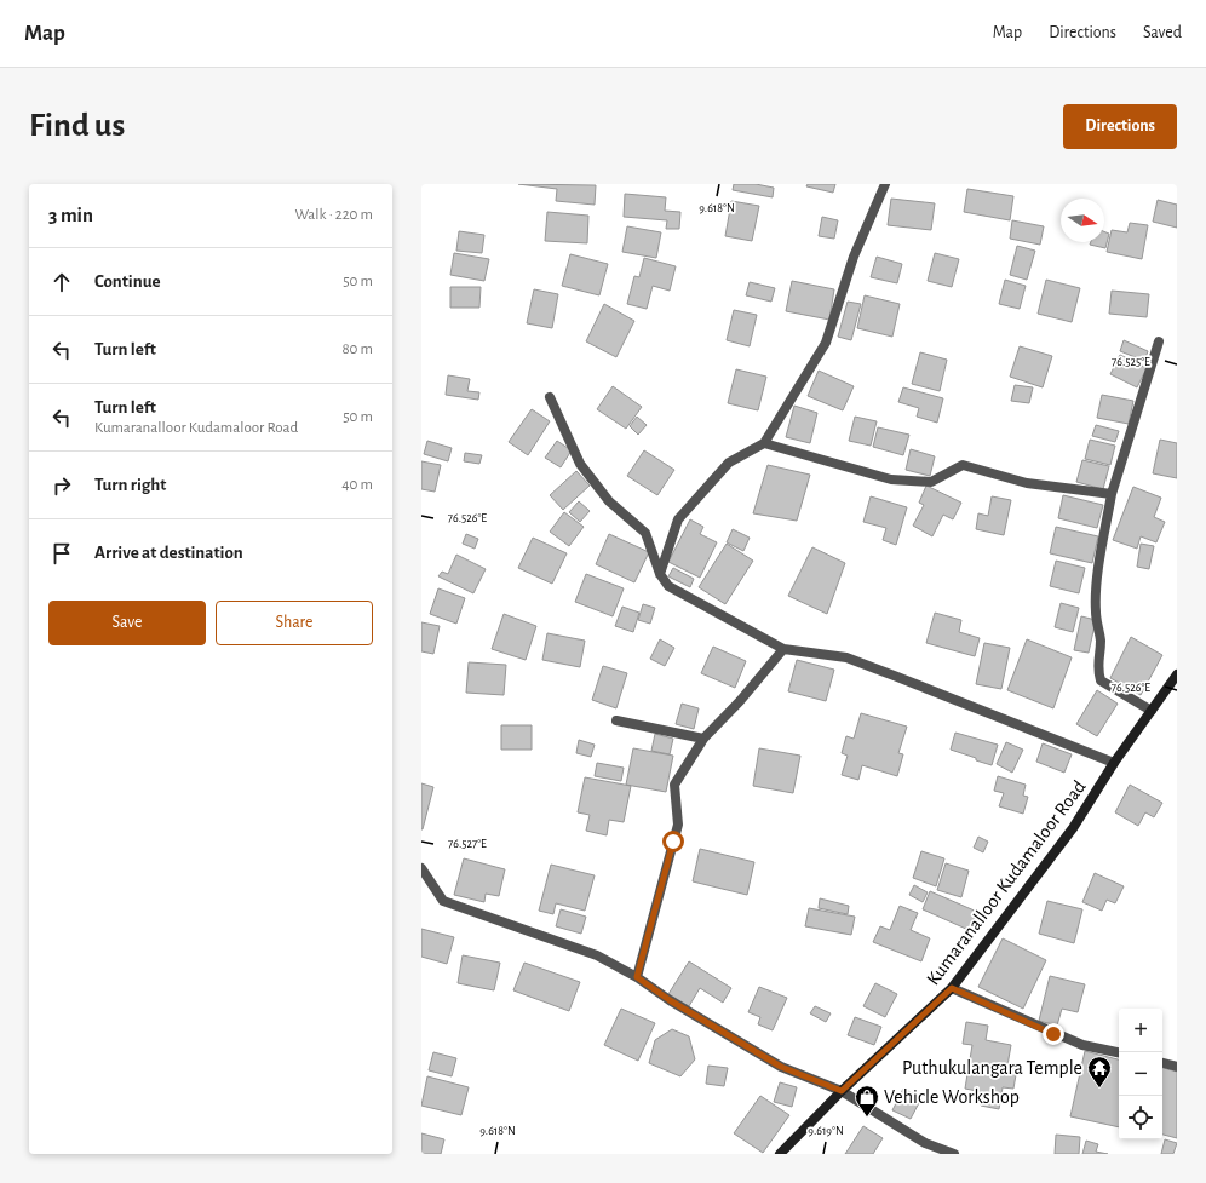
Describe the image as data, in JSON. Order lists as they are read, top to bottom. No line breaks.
{"streets":{"main road":["Kumaranalloor Kudamaloor Road"]},"places":{"temple":["Puthukulangara Temple"],"shop":["Vehicle Workshop"]},"north":"right","page":{"header":"Map","nav":["Map","Directions","Saved"],"buttons":["Directions",["Save","Share"]],"title":"Find us","heading":["3 min","Walk · 220 m"],"list":[["Continue","50 m"],["Turn left","80 m"],["Turn left","Kumaranalloor Kudamaloor Road","50 m"],["Turn right","40 m"],"Arrive at destination"],"map_buttons":["+","−"]},"coordinates":["9.618°N","76.525°E","76.526°E","76.527°E","9.619°N"]}
